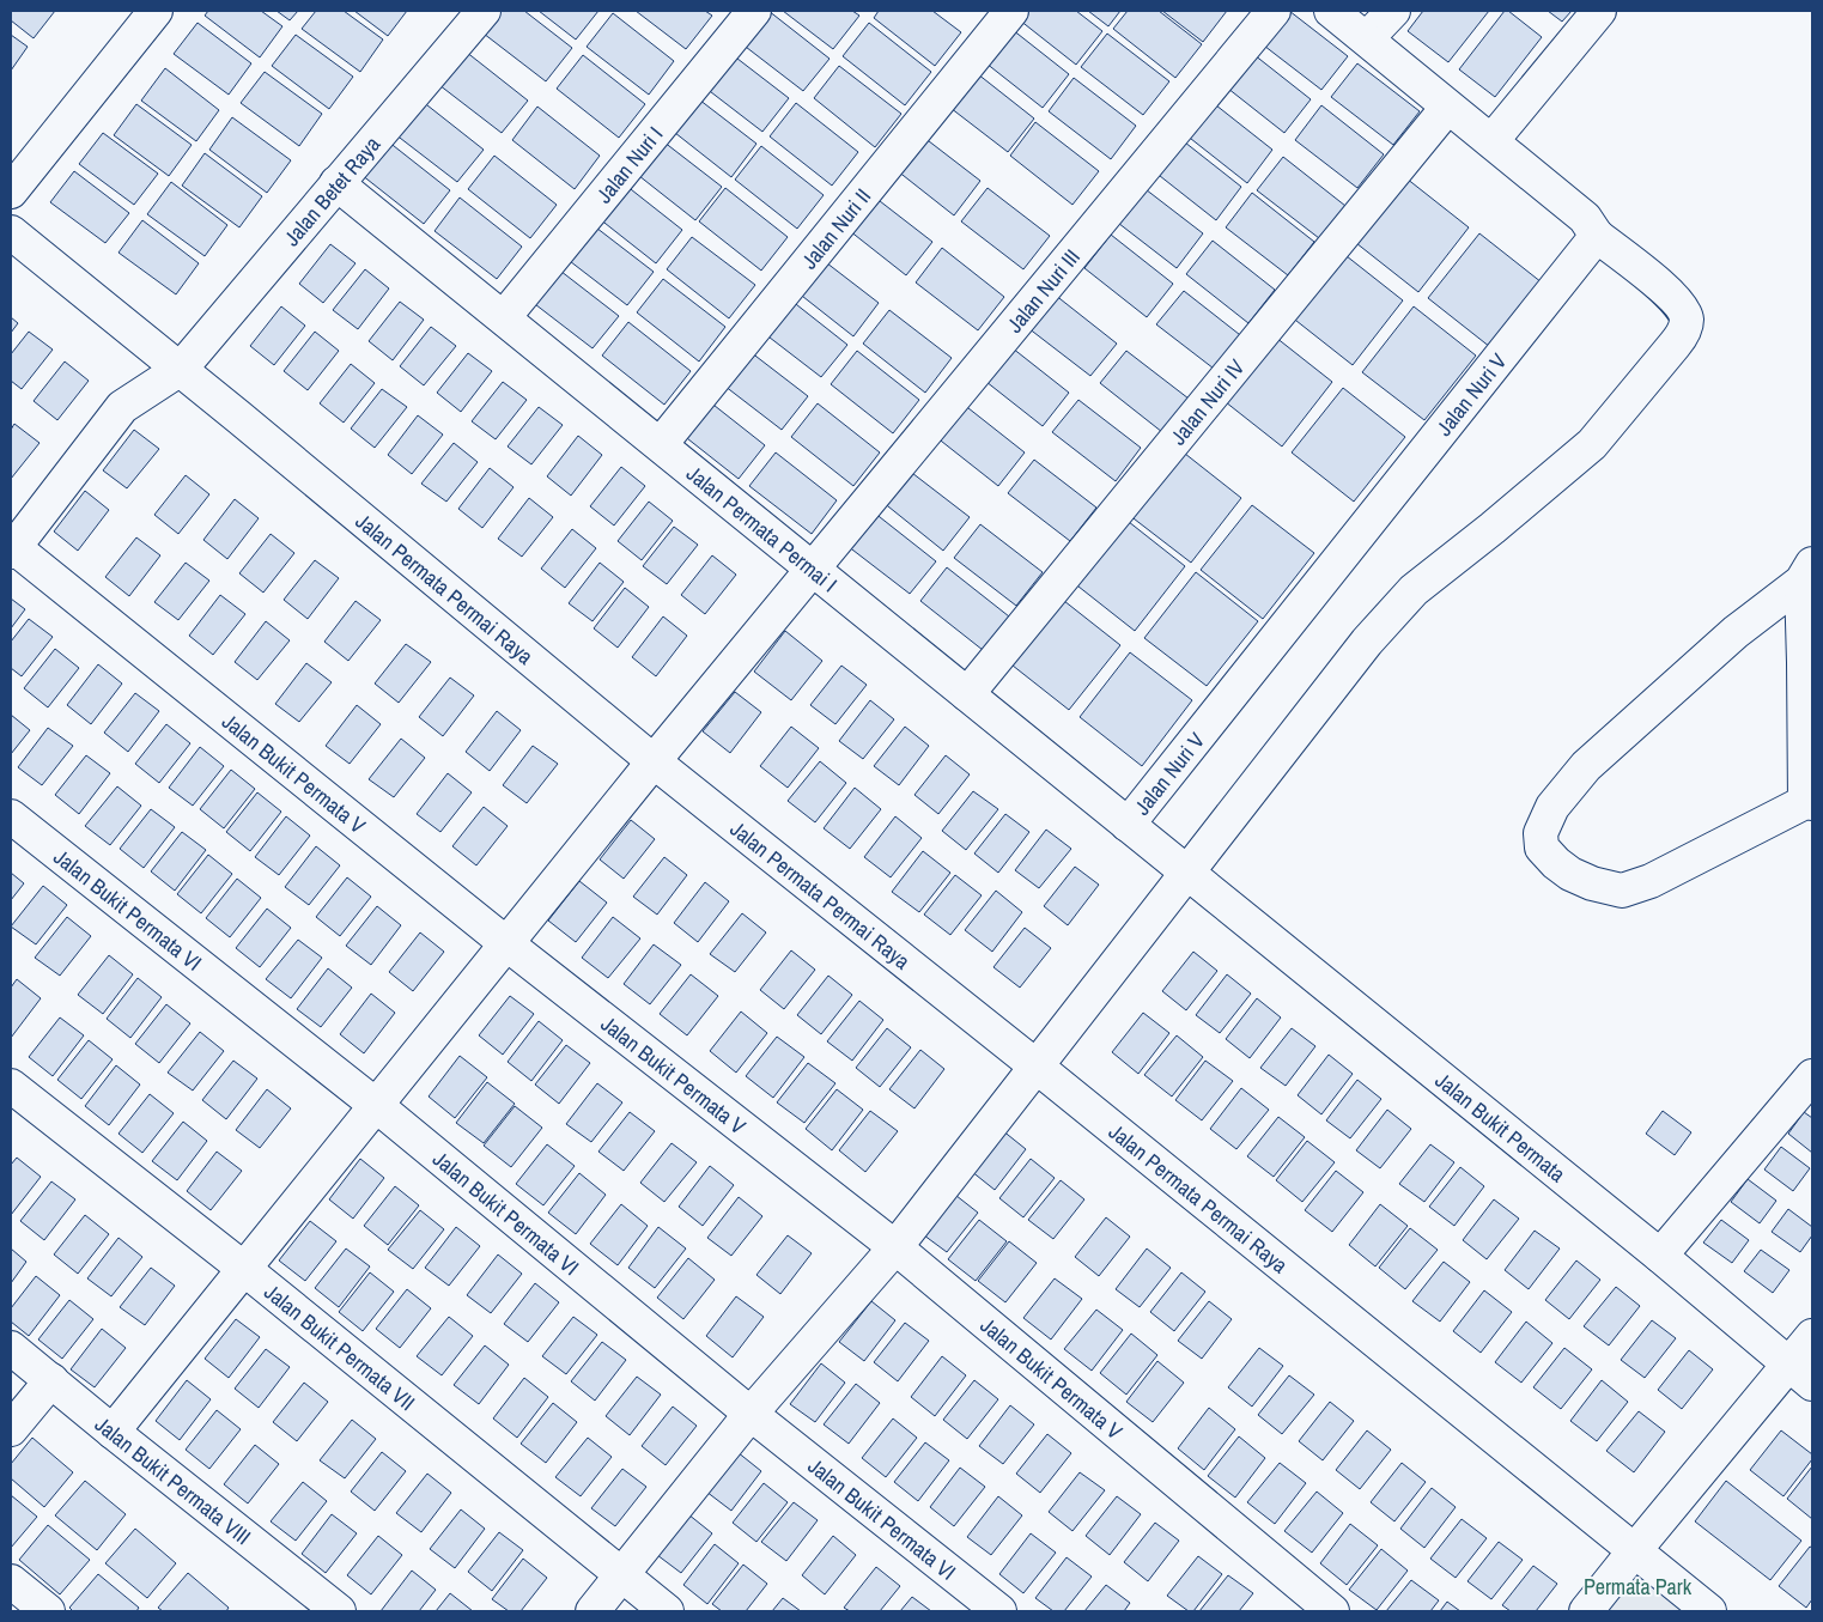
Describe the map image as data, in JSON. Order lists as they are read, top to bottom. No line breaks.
{"streets":{"street":["Jalan Nuri I","Jalan Betet Raya","Jalan Nuri II","Jalan Nuri III","Jalan Nuri V","Jalan Nuri IV","Jalan Permata Permai I","Jalan Permata Permai Raya","Jalan Bukit Permata V","Jalan Bukit Permata VI","Jalan Bukit Permata","Jalan Bukit Permata VII","Jalan Bukit Permata VIII"]},"crossings":[["Jalan Nuri I","Jalan Permata Permai I"],["Jalan Betet Raya","Jalan Permata Permai I"],["Jalan Betet Raya","Jalan Permata Permai Raya"],["Jalan Betet Raya","Jalan Bukit Permata V"],["Jalan Nuri II","Jalan Permata Permai I"],["Jalan Nuri III","Jalan Permata Permai I"],["Jalan Nuri III","Jalan Permata Permai Raya"],["Jalan Nuri III","Jalan Bukit Permata V"],["Jalan Nuri III","Jalan Bukit Permata VI"],["Jalan Nuri III","Jalan Bukit Permata VII"],["Jalan Nuri III","Jalan Bukit Permata VIII"],["Jalan Nuri V","Jalan Permata Permai I"],["Jalan Nuri IV","Jalan Permata Permai I"],["Jalan Permata Permai I","Jalan Bukit Permata"]],"parks":["Permata Park"]}
